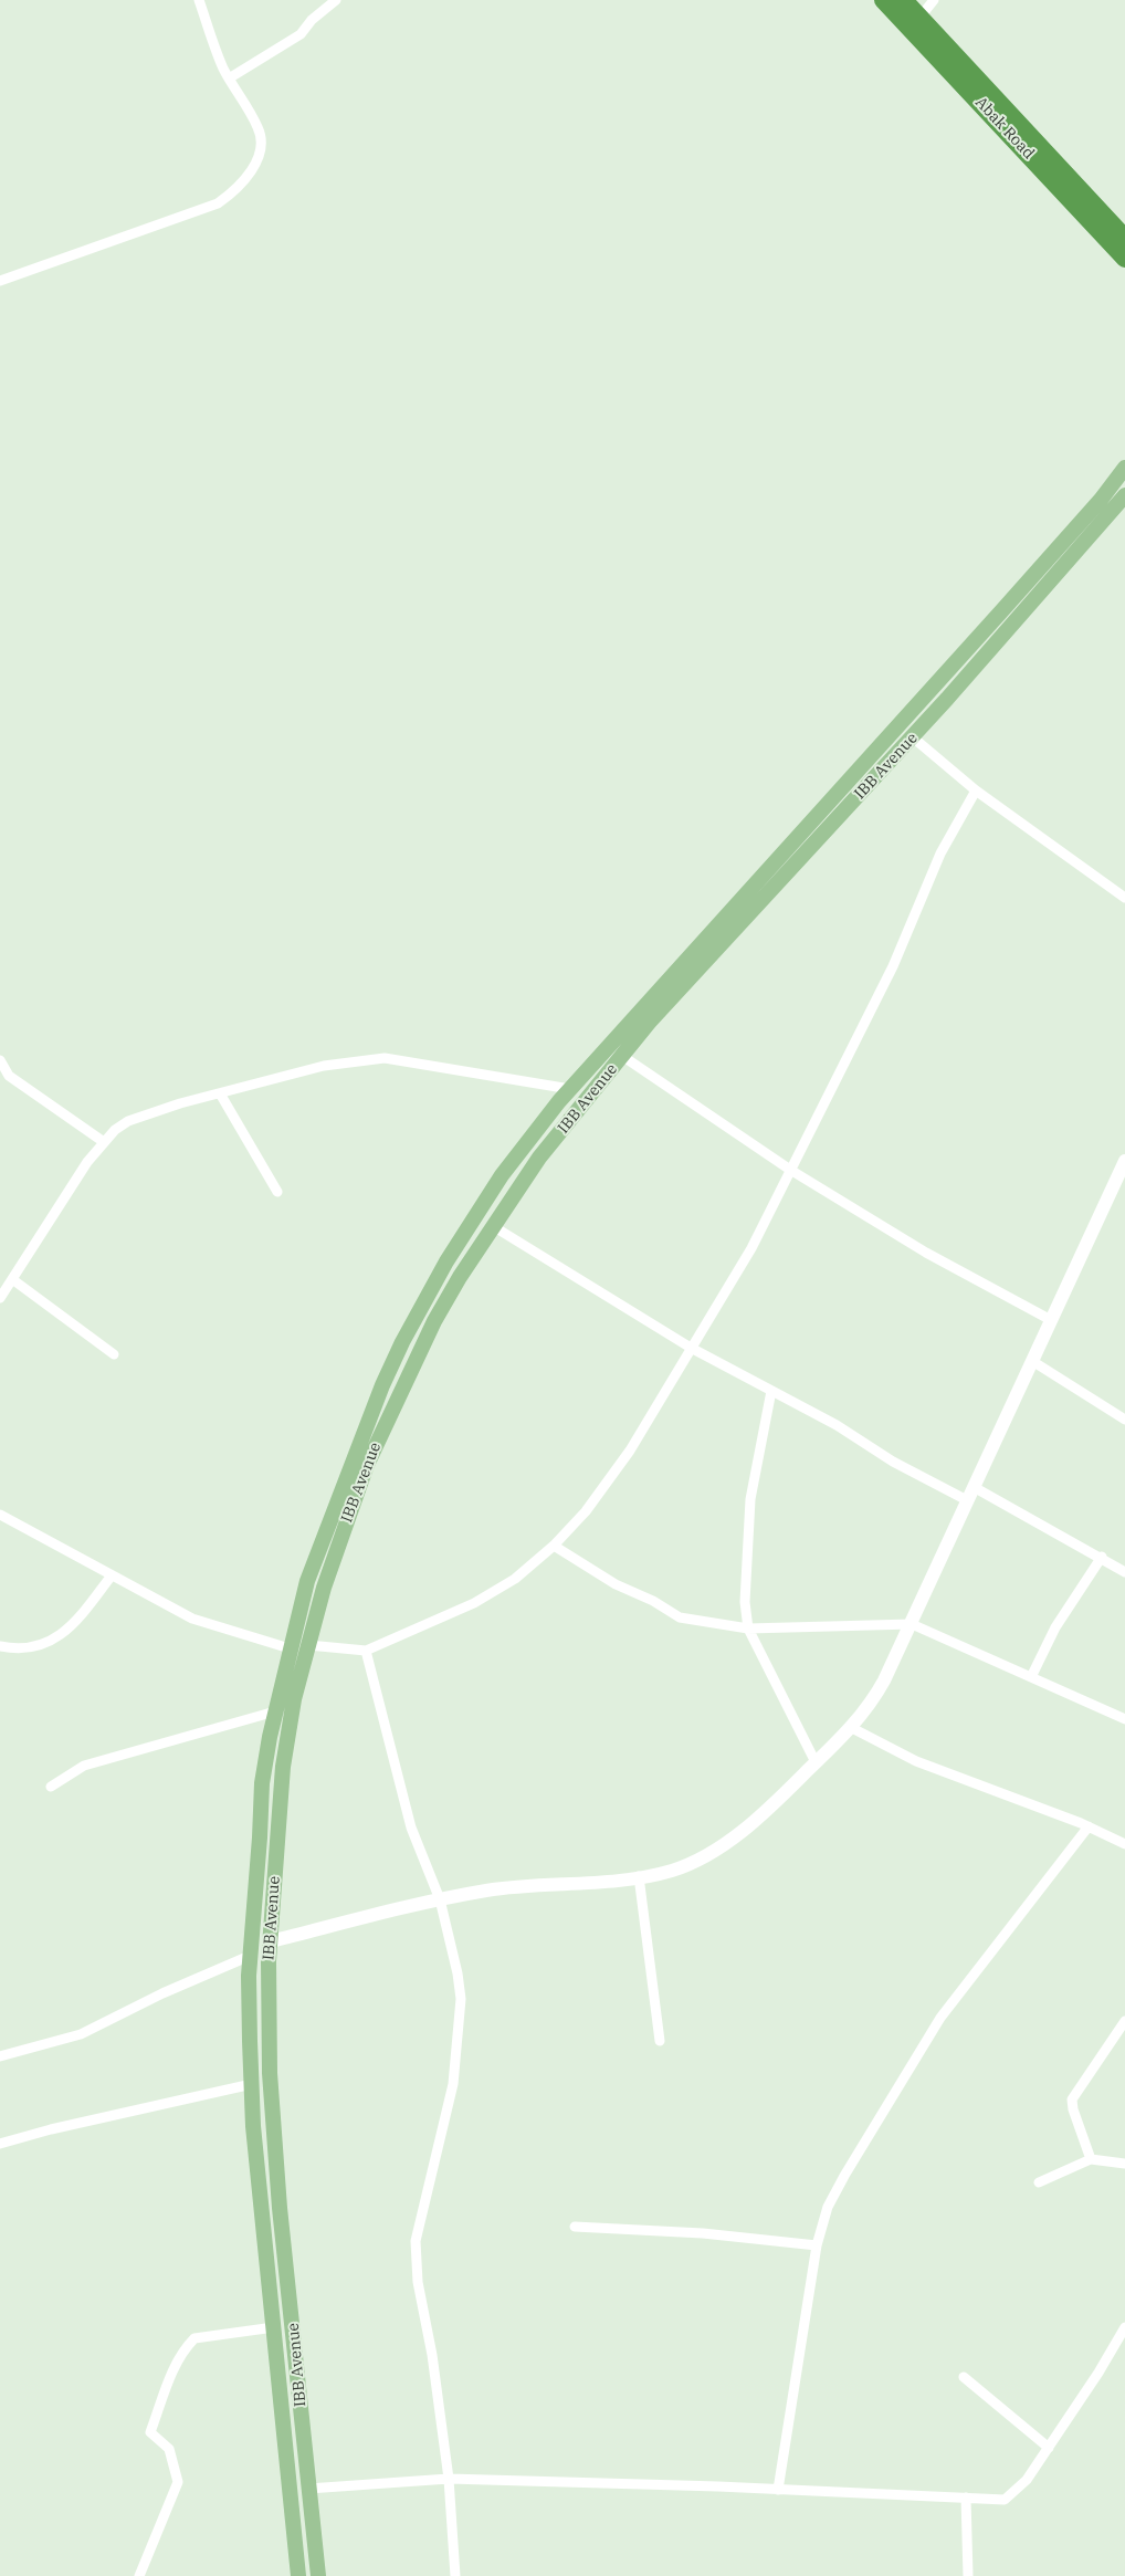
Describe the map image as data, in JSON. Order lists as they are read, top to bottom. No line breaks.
{"streets":{"highway":["Abak Road"],"main road":["IBB Avenue"]}}
